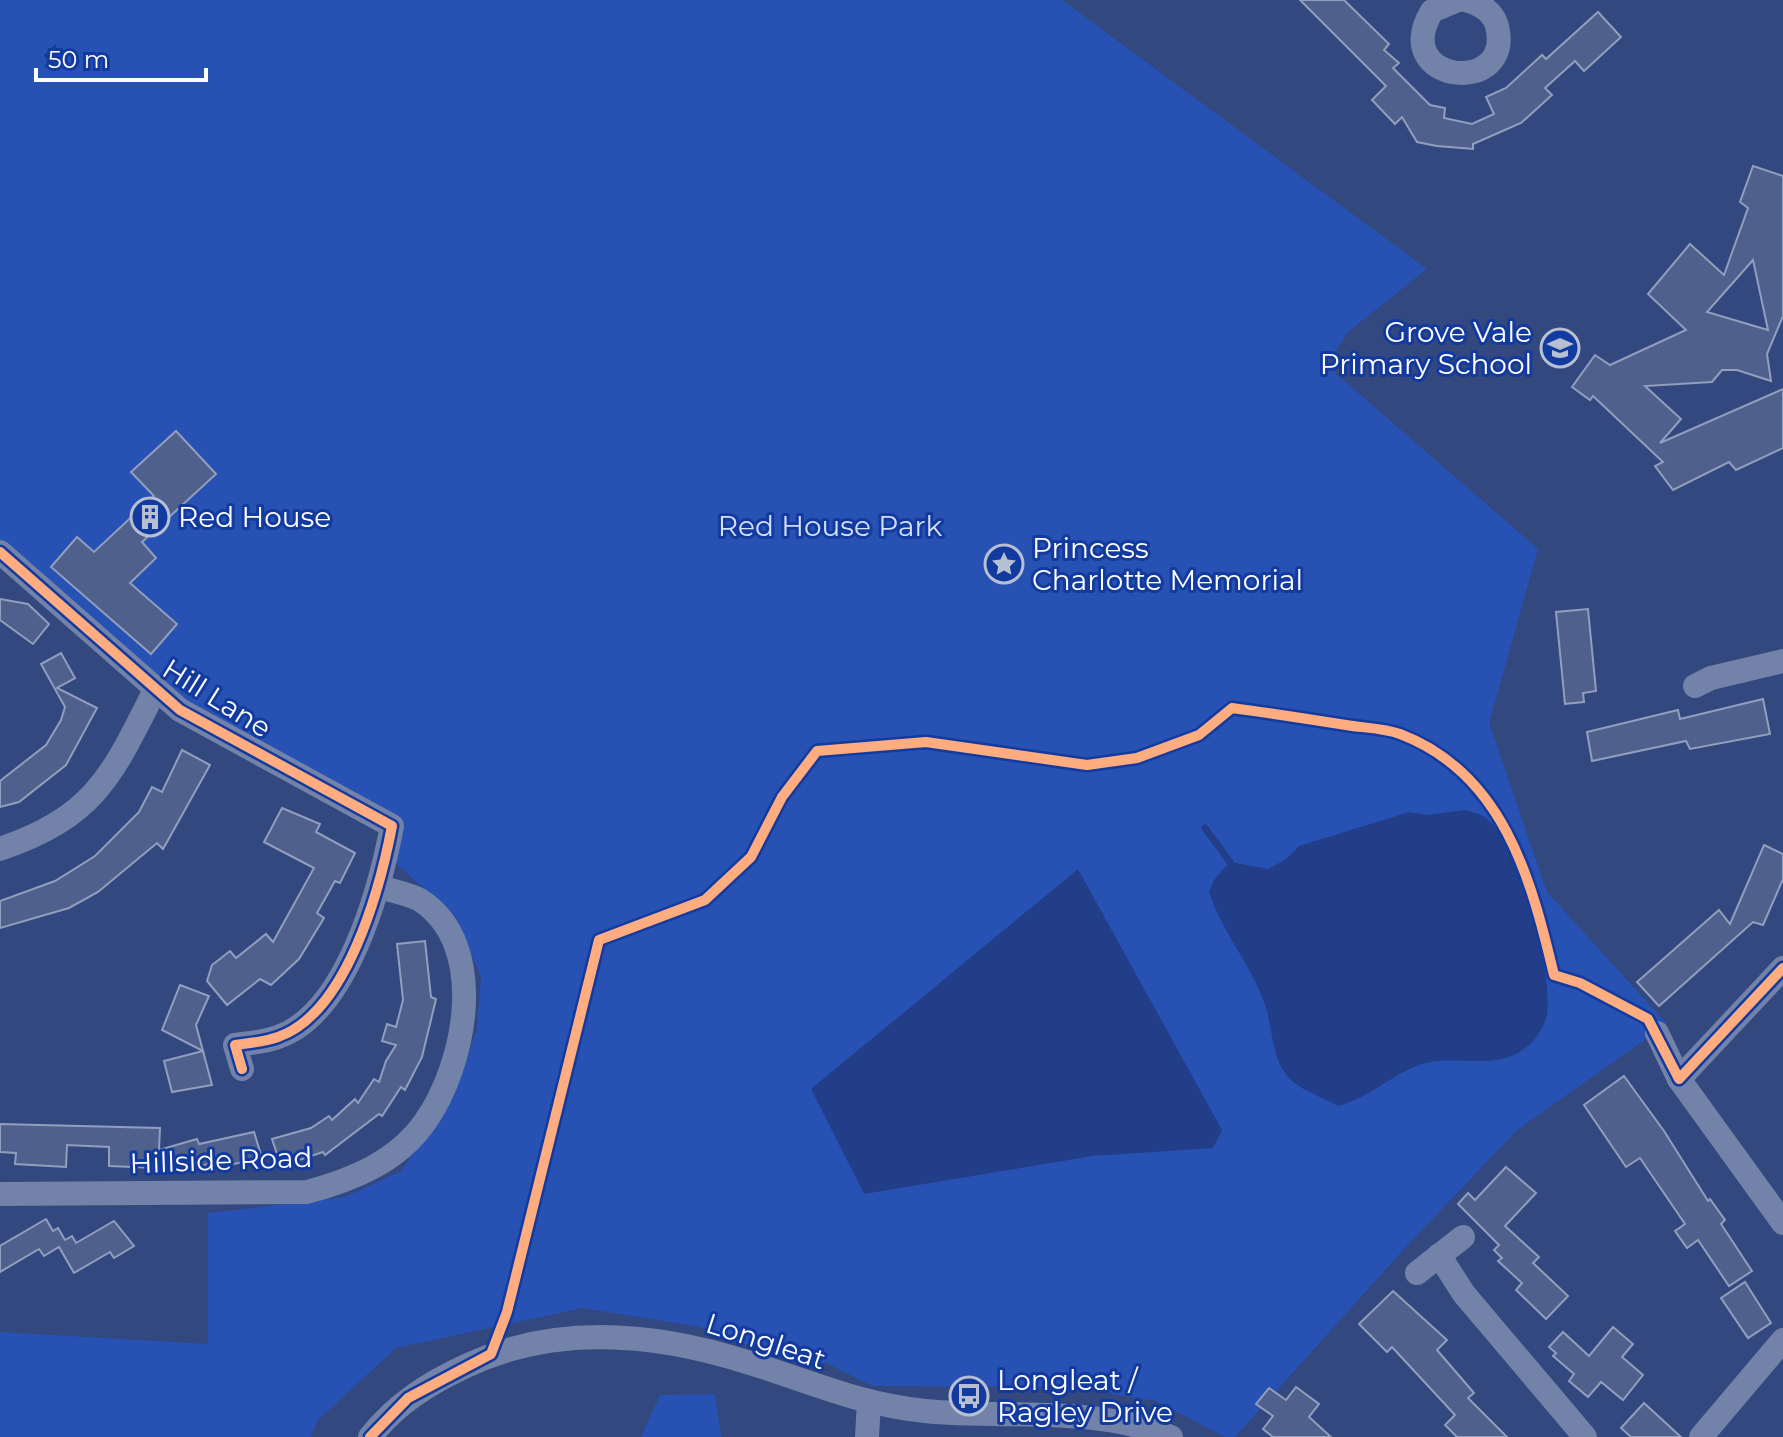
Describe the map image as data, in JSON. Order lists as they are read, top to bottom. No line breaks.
{"streets":{"street":["Hill Lane","Hillside Road","Longleat"]},"crossings":[["Hill Lane","Hillside Road"]],"parks":["Red House Park"],"places":{"school or university":["Grove Vale Primary School"],"building":["Red House"],"place":["Princess Charlotte Memorial"],"bus stop":["Longleat / Ragley Drive"]},"scale_bar":"50 m"}
